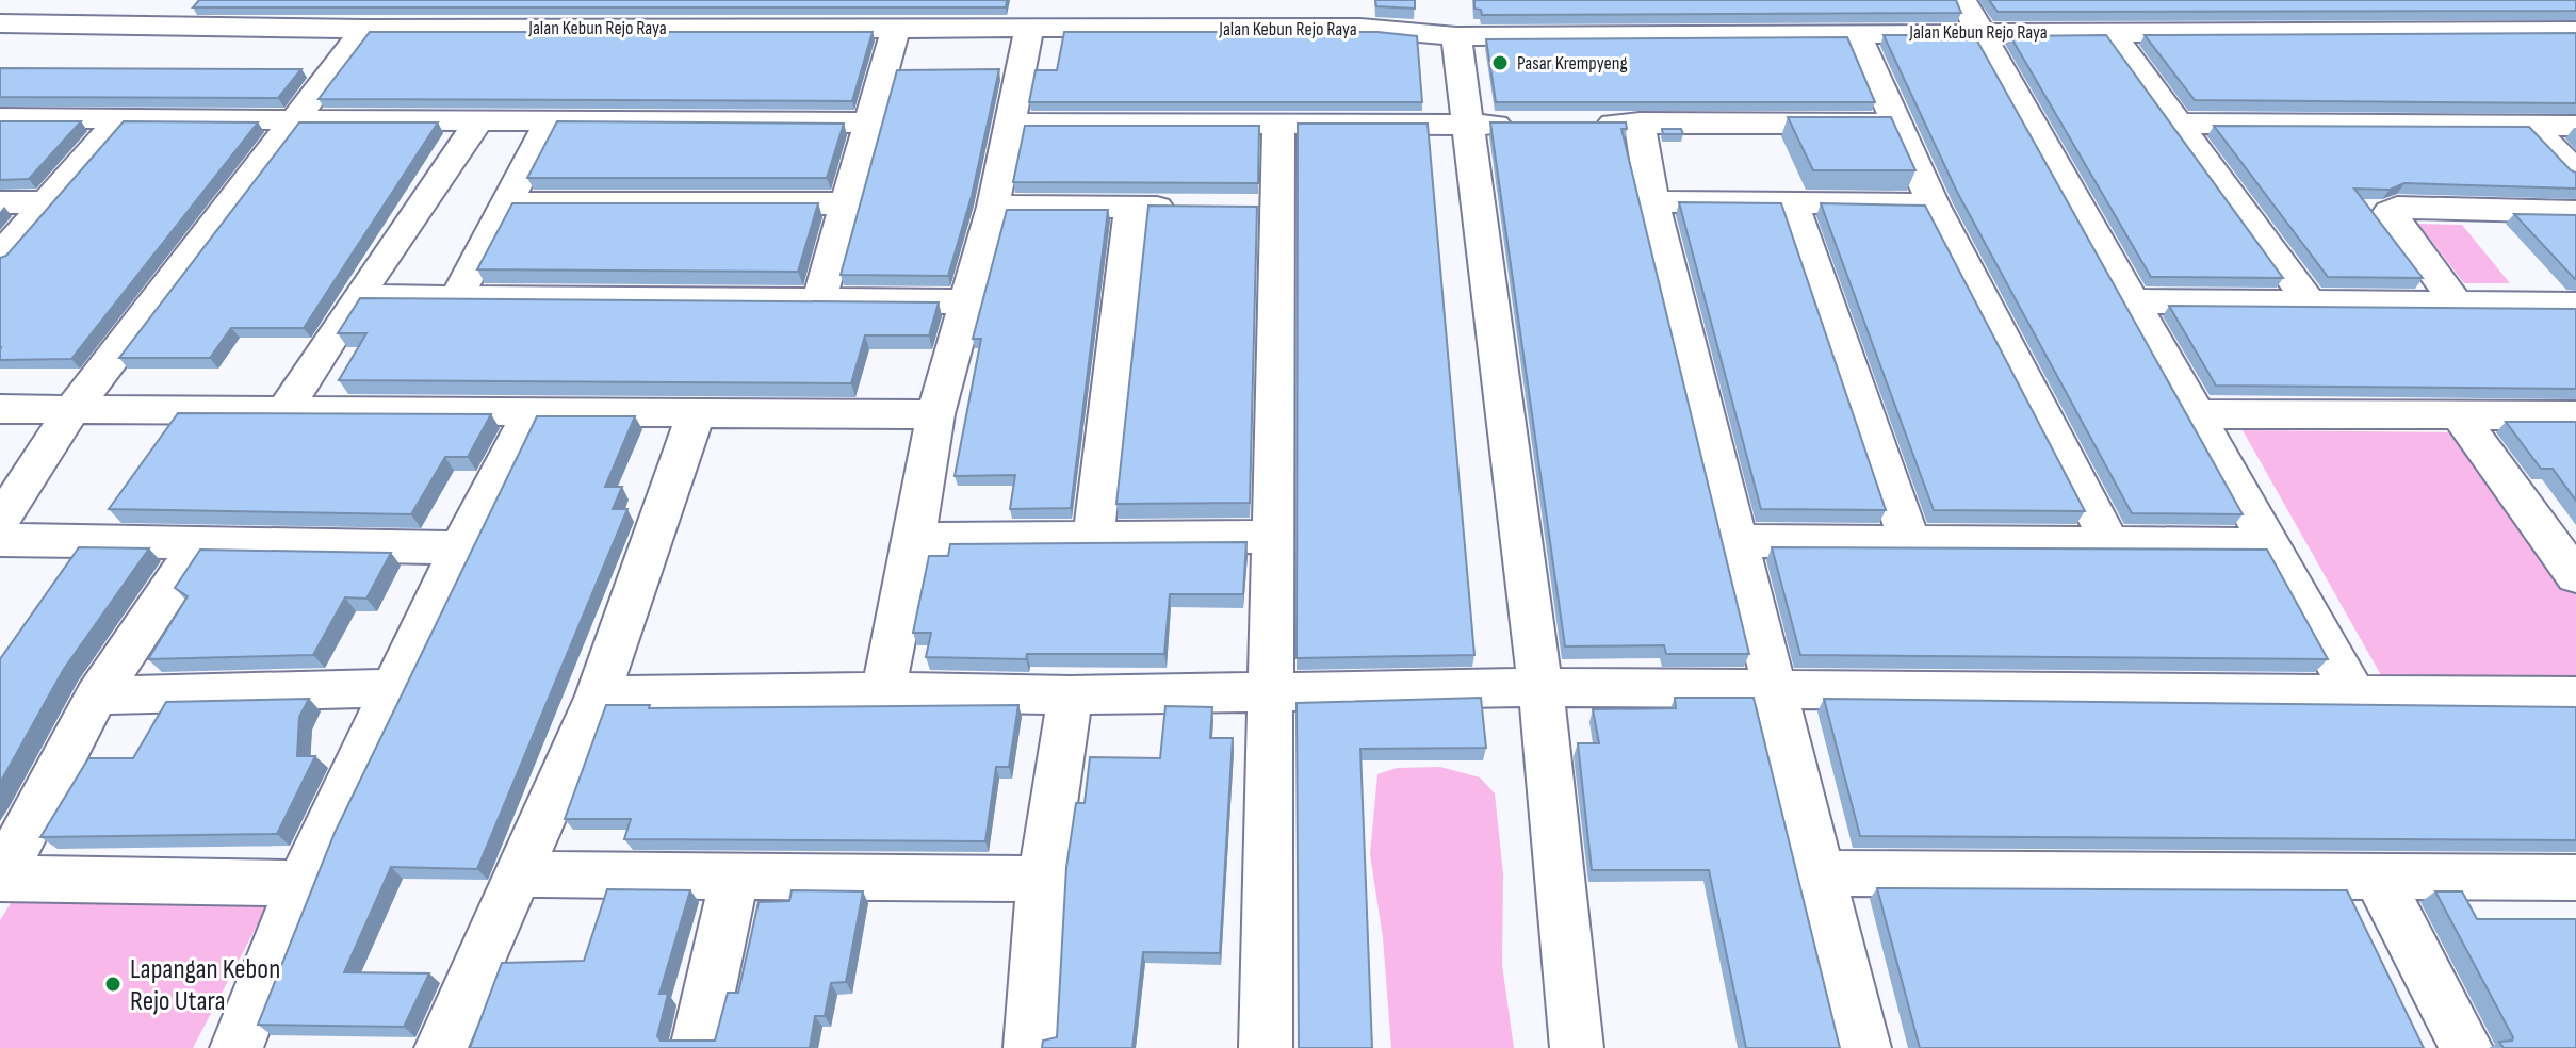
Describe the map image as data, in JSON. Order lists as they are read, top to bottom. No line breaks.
{"streets":{"street":["Jalan Kebun Rejo Raya"]},"places":["Pasar Krempyeng","Lapangan Kebon Rejo Utara"]}
